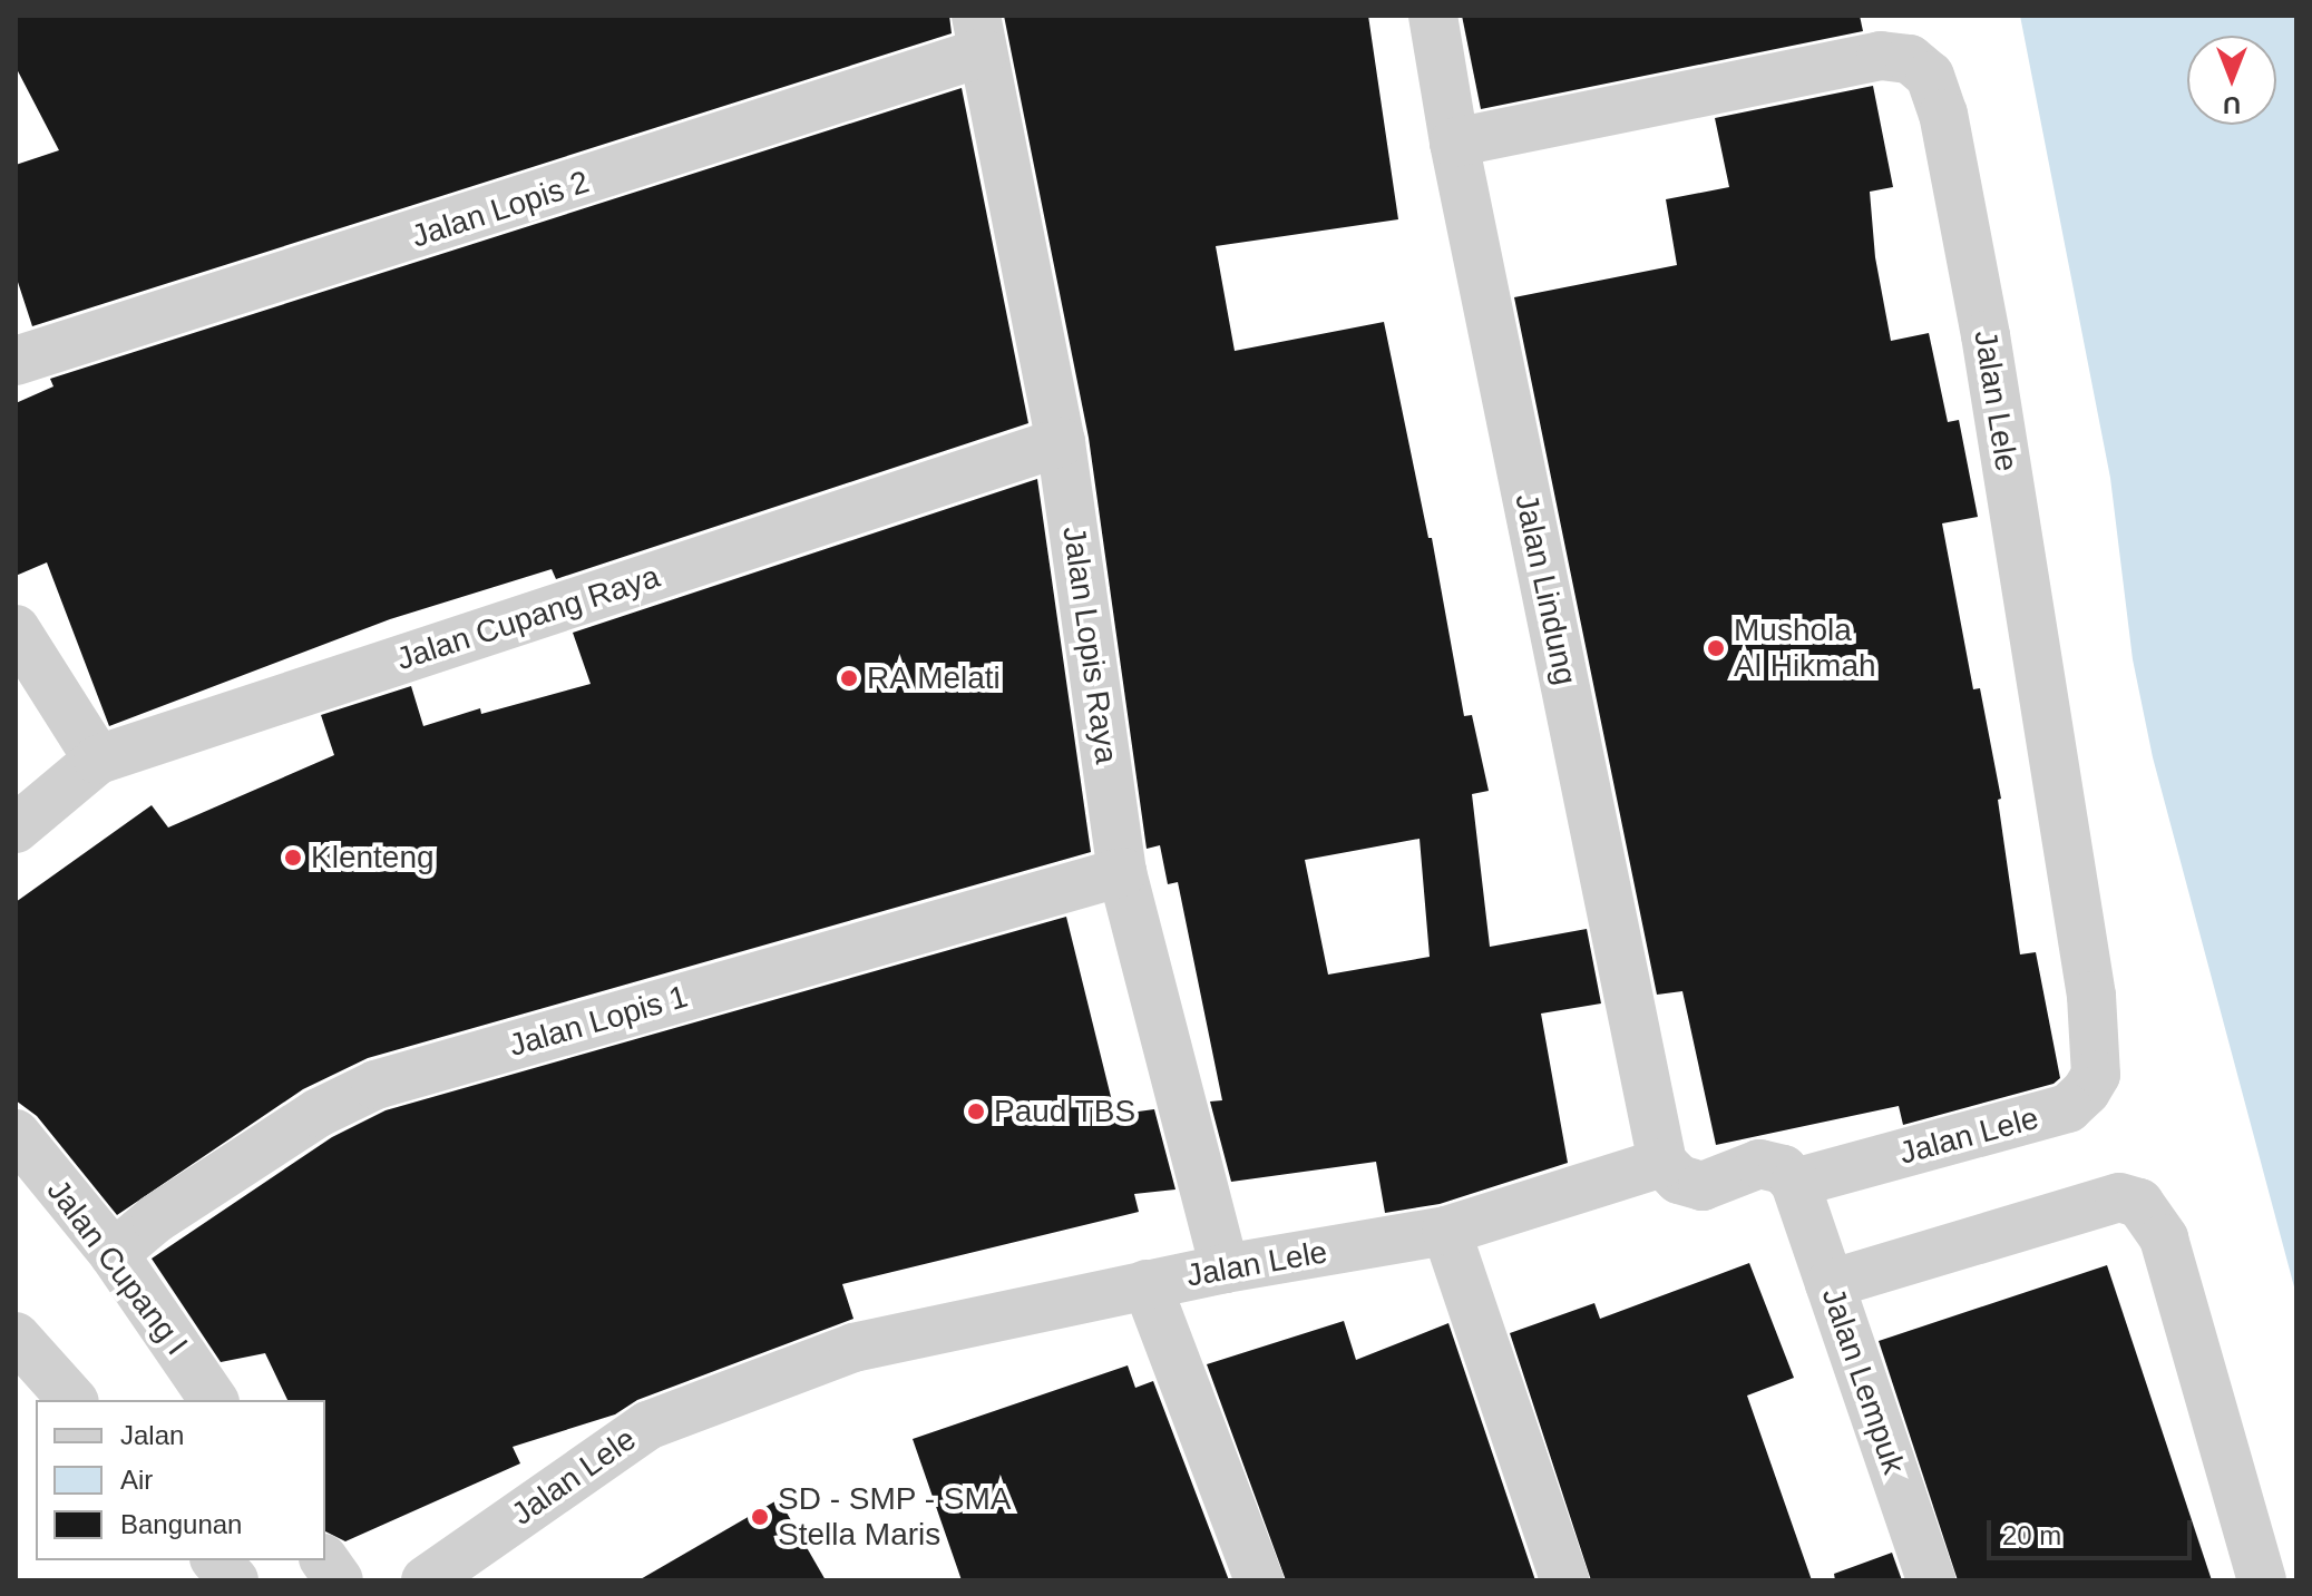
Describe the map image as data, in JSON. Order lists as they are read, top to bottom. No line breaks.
{"streets":{"street":["Jalan Lopis 2","Jalan Lele","Jalan Lindung","Jalan Cupang Raya","Jalan Lopis Raya","Jalan Lopis 1","Jalan Cupang I","Jalan Lempuk"]},"crossings":[["Jalan Lopis 2","Jalan Lopis Raya"],["Jalan Lele","Jalan Lindung"],["Jalan Lele","Jalan Lopis Raya"],["Jalan Lele","Jalan Lempuk"],["Jalan Cupang Raya","Jalan Lopis Raya"],["Jalan Lopis Raya","Jalan Lopis 1"],["Jalan Lopis 1","Jalan Cupang I"]],"places":["Mushola Al Hikmah","RA Melati","Klenteng","Paud TBS","SD - SMP - SMA Stella Maris"],"legend":["Jalan","Air","Bangunan"],"scale_bar":"20 m","north":"bottom"}
